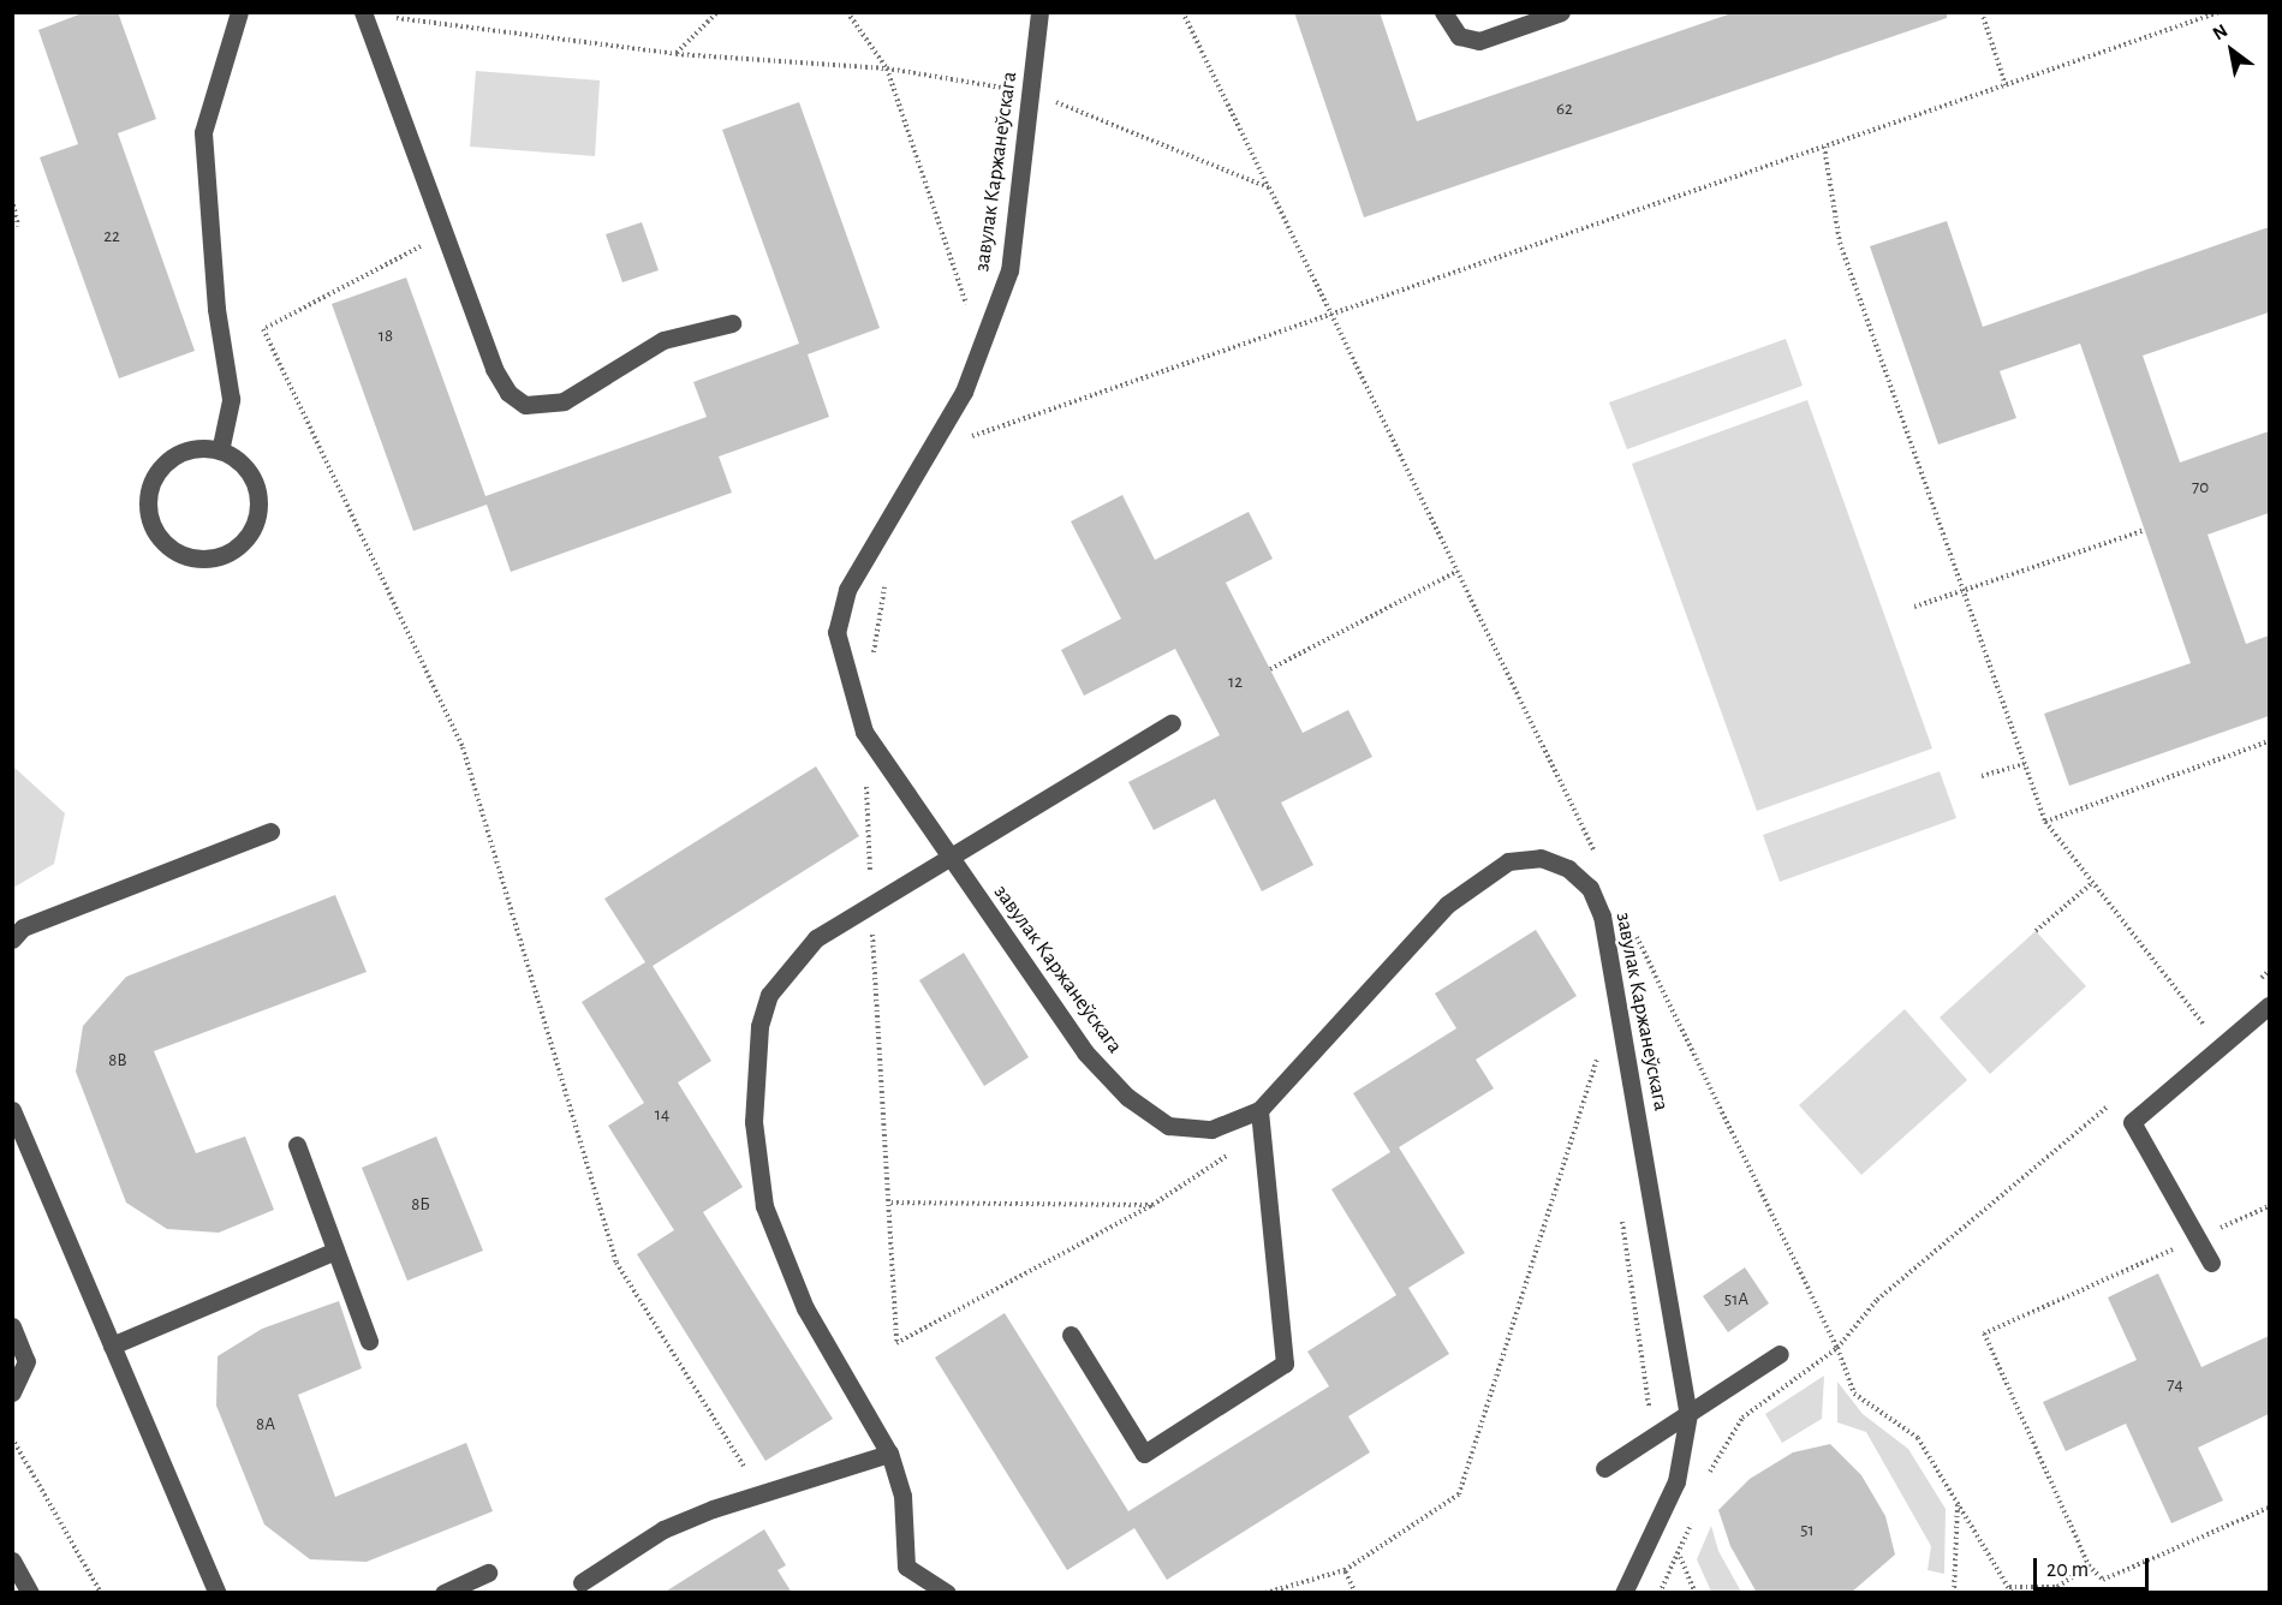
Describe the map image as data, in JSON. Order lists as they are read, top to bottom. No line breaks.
{"streets":{"street":["завулак Каржанеўскага"]},"house_numbers":["62","22","18","70","12","8В","14","8Б","51А","74","8А","51"],"scale_bar":"20 m","north":"top left"}
